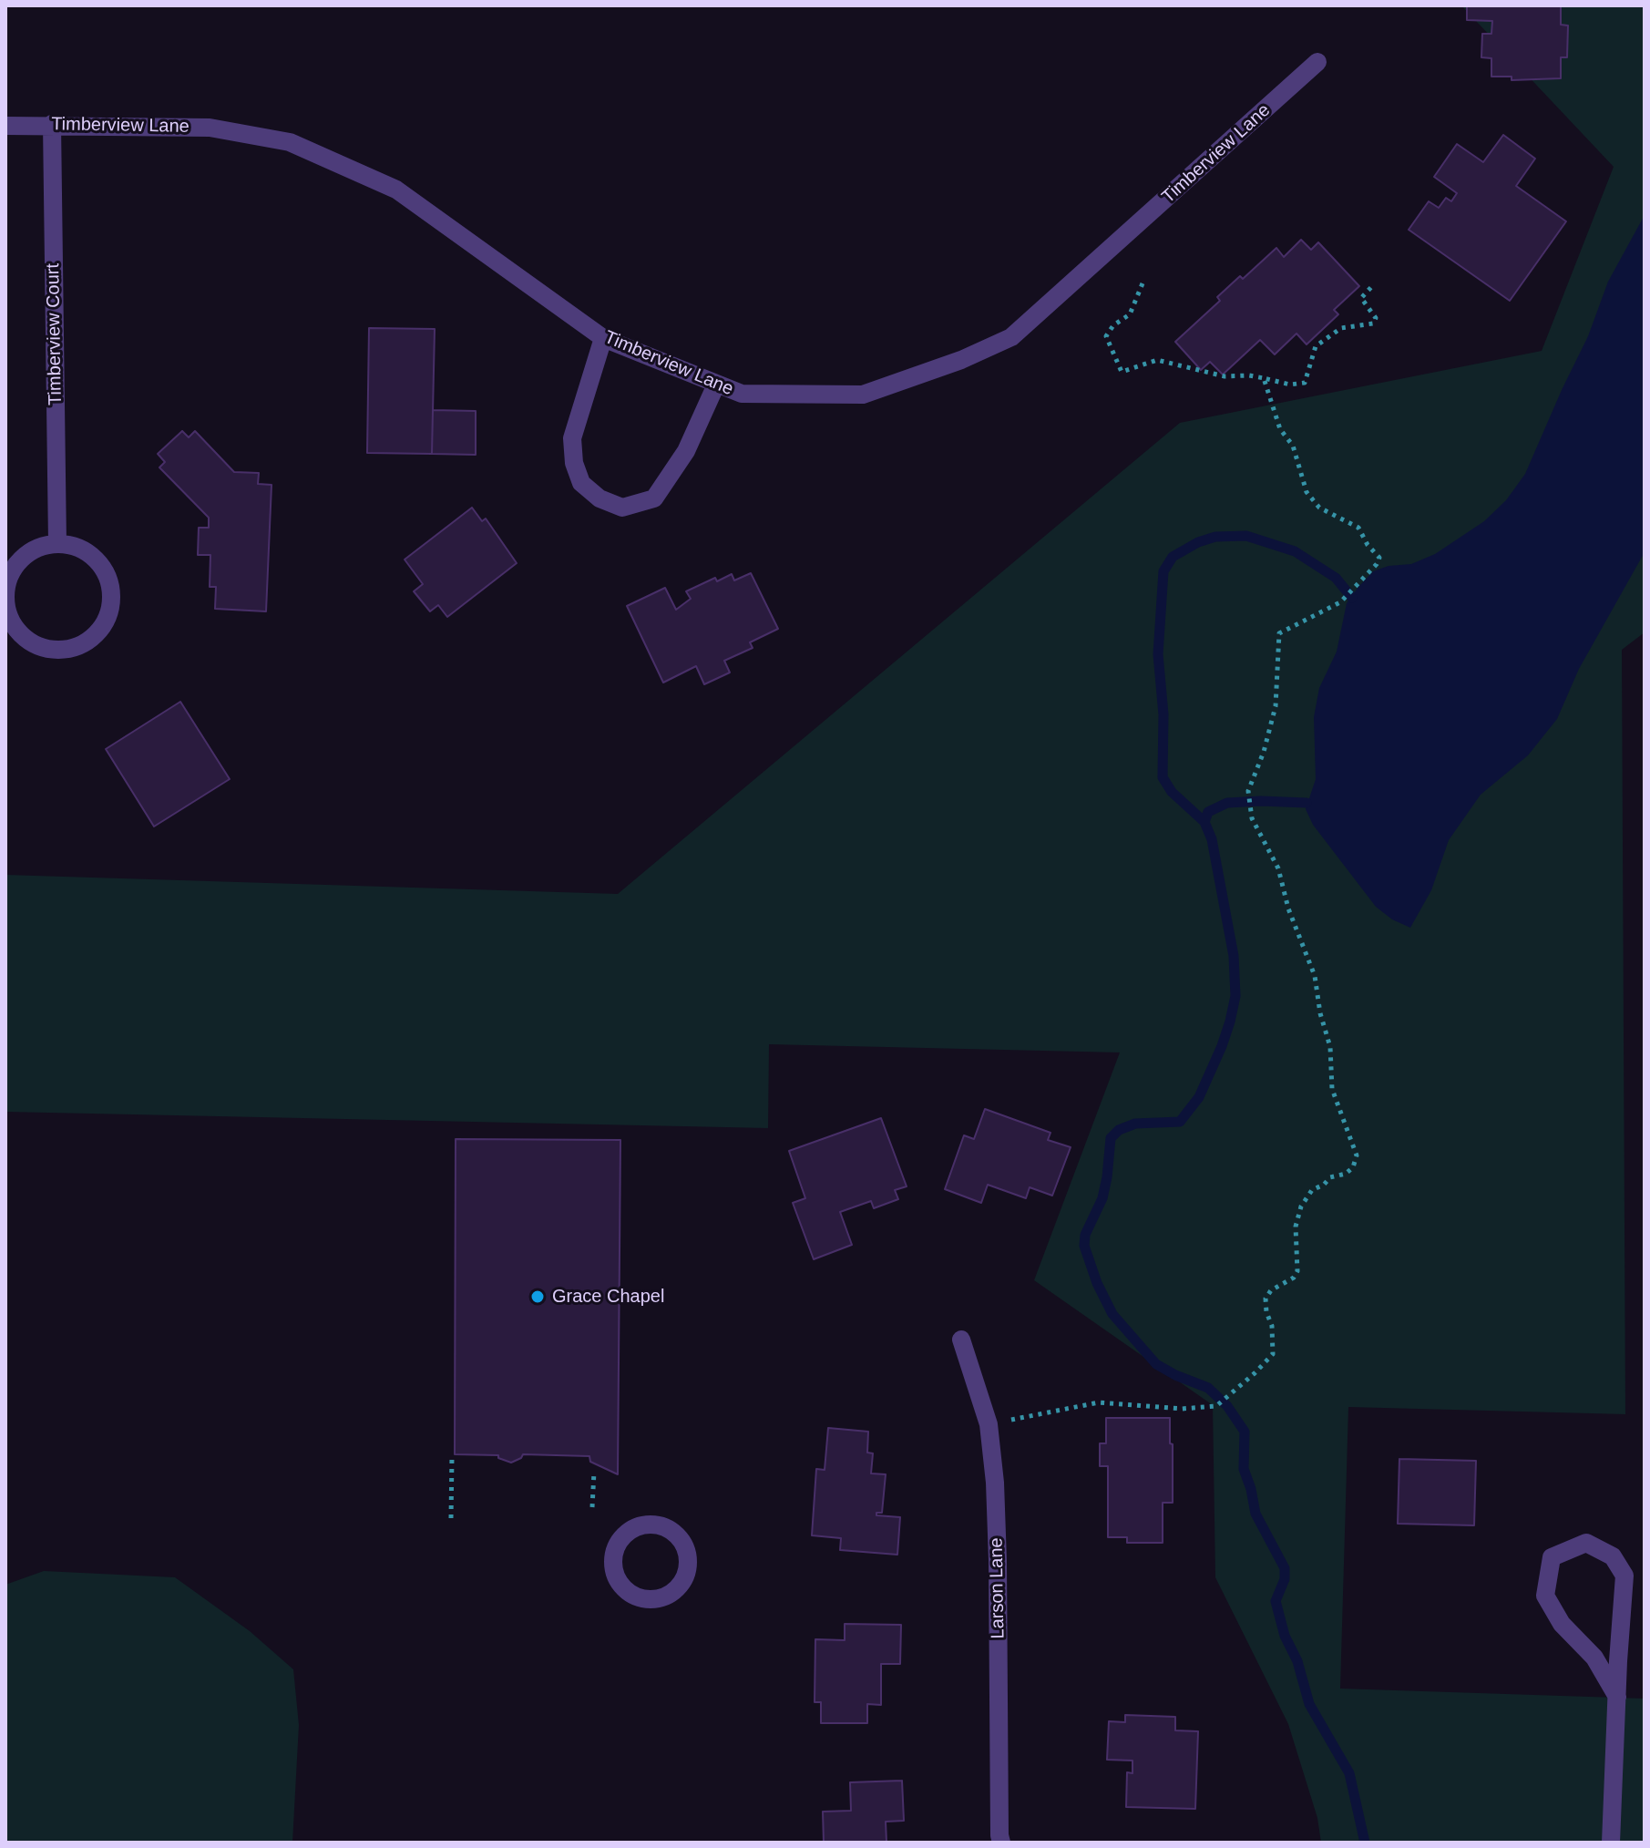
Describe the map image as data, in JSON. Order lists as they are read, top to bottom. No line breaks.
{"streets":{"street":["Timberview Lane","Timberview Court","Larson Lane"]},"crossings":[["Timberview Lane","Timberview Court"]],"places":["Grace Chapel"]}
